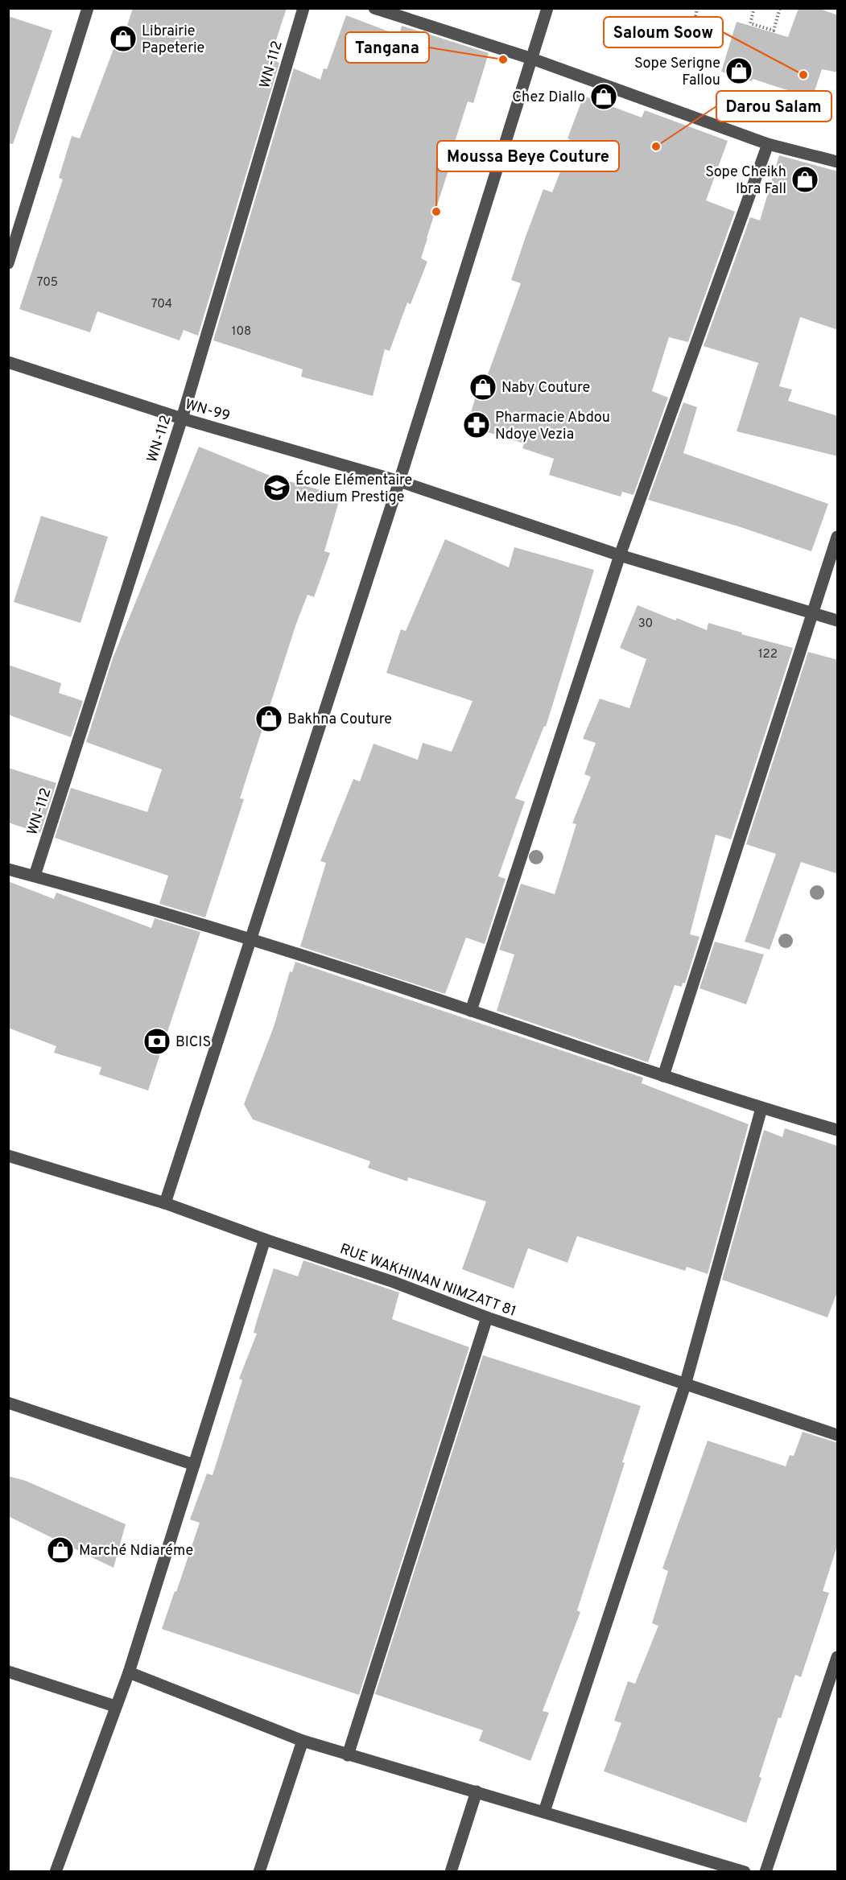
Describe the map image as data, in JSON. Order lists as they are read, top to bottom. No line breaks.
{"streets":{"street":["WN-112","WN-99","RUE WAKHINAN NIMZATT 81"]},"crossings":[["WN-112","WN-99"]],"places":{"shop":["Librairie Papeterie","Sope Serigne Fallou","Chez Diallo","Sope Cheikh Ibra Fall","Naby Couture","Bakhna Couture","Marché Ndiaréme"],"other":["Tangana","Saloum Soow","Darou Salam","Moussa Beye Couture"],"pharmacy":["Pharmacie Abdou Ndoye Vezia"],"school or university":["École Elémentaire Medium Prestige"],"bank":["BICIS"]},"house_numbers":["705","704","108","30","122"]}
